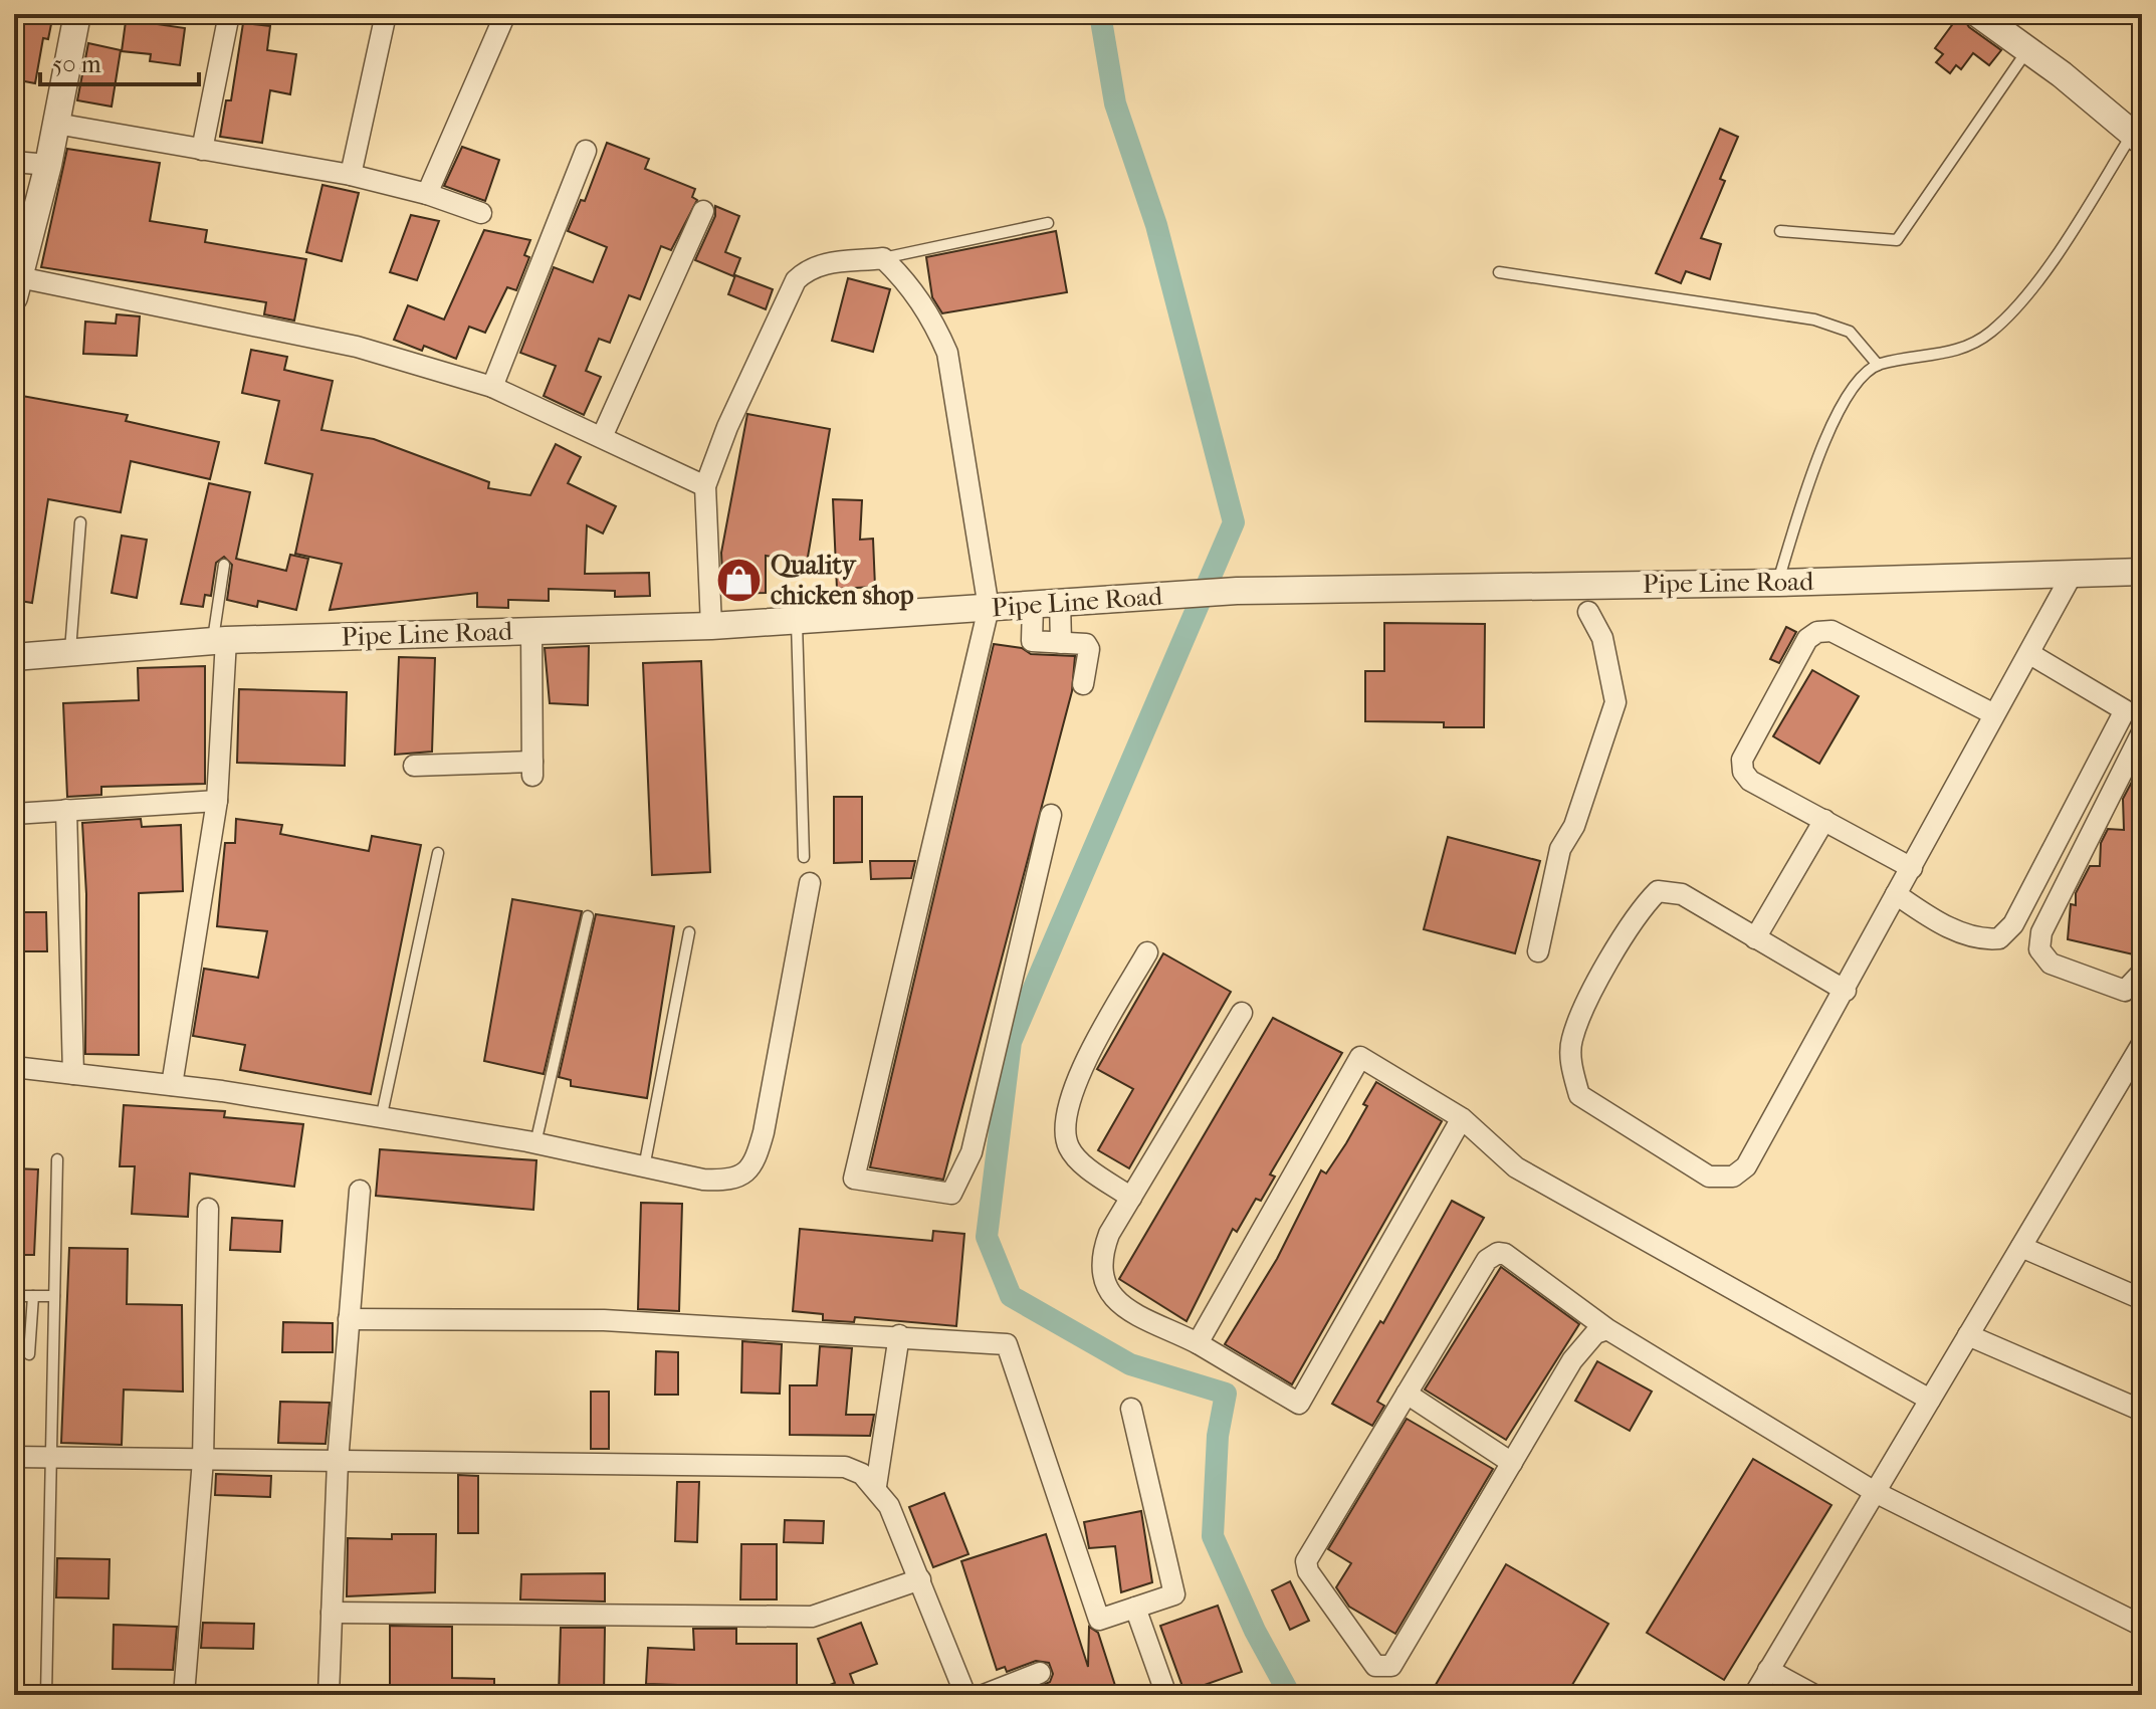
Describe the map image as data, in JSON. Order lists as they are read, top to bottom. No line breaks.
{"streets":{"street":["Pipe Line Road"]},"places":{"shop":["Quality chicken shop"]},"scale_bar":"50 m"}
